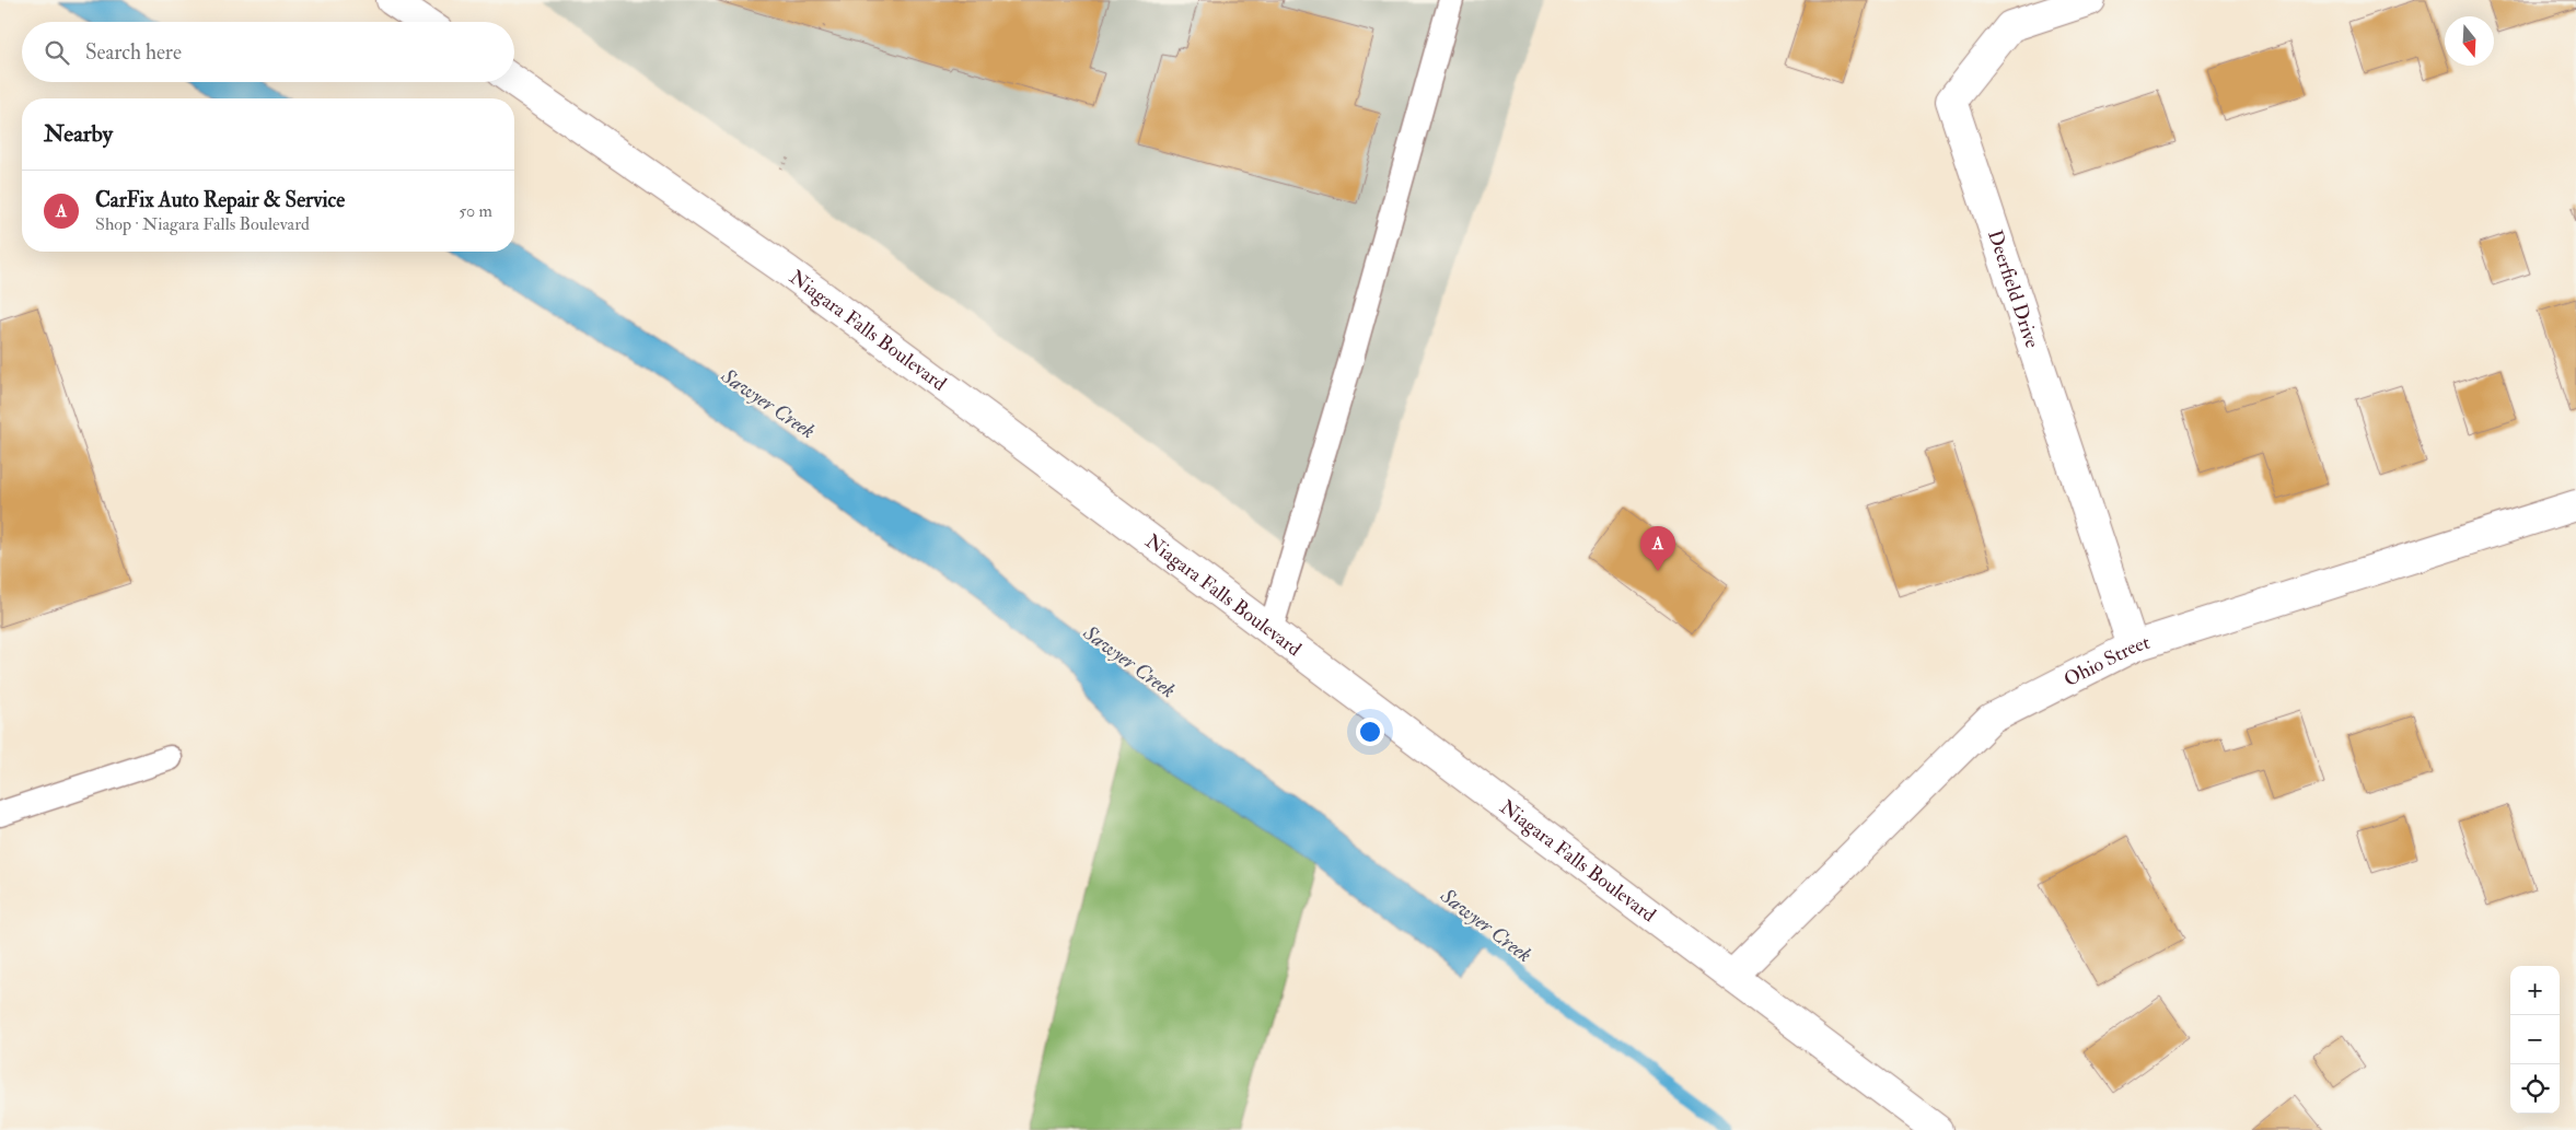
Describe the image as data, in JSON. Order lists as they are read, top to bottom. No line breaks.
{"streets":{"main road":["Deerfield Drive","Niagara Falls Boulevard","Ohio Street"]},"crossings":[["Deerfield Drive","Ohio Street"],["Niagara Falls Boulevard","Ohio Street"]],"water":["Sawyer Creek"],"north":"bottom","page":{"search":"Search here","heading":"Nearby","list":[{"mark":"A","name":"CarFix Auto Repair & Service","note":"Shop · Niagara Falls Boulevard","value":"50 m"}],"pins":"A","map_buttons":["+","−"]}}
